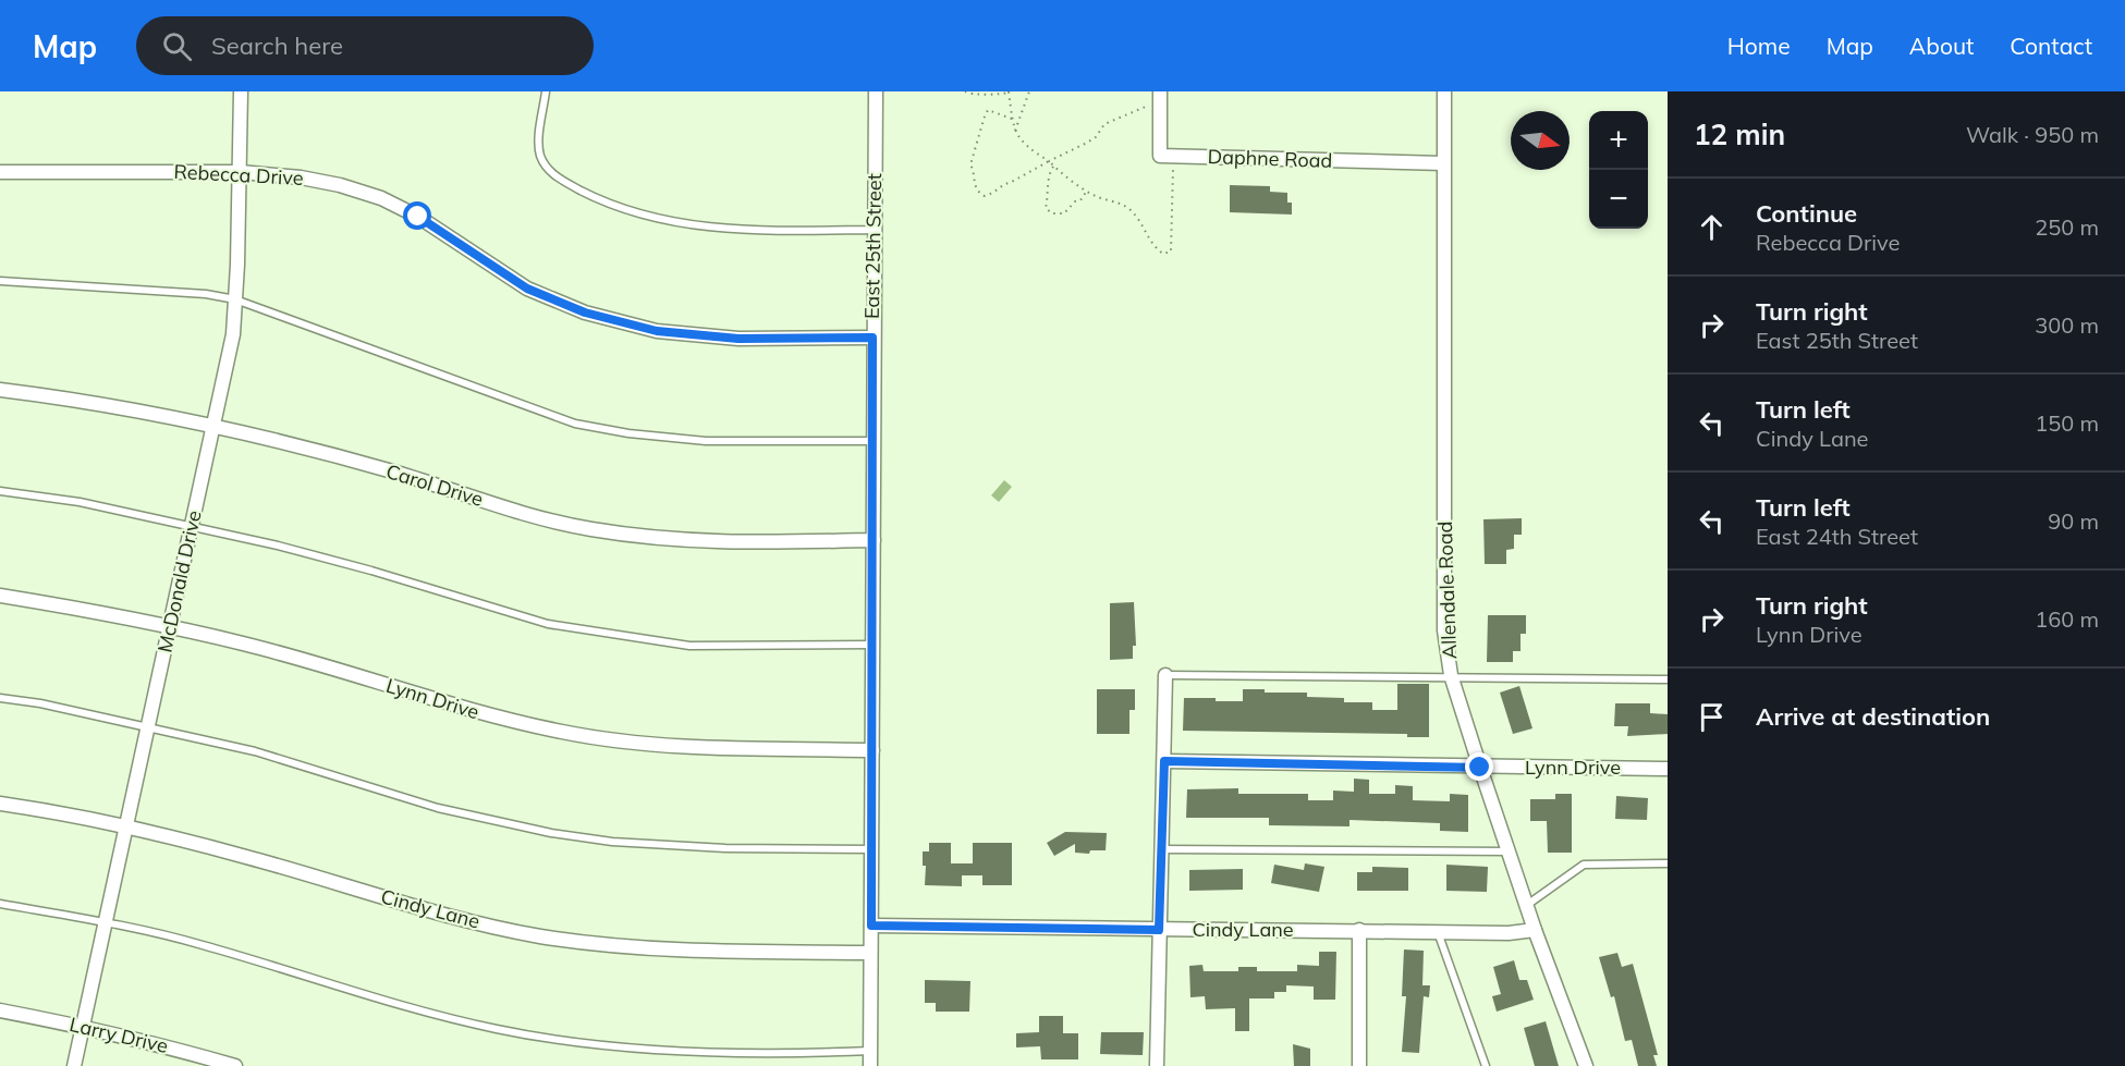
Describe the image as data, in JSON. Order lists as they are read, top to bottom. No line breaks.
{"streets":{"street":["Daphne Road","Rebecca Drive","East 25th Street","Carol Drive","McDonald Drive","Allendale Road","Lynn Drive","Cindy Lane","Larry Drive"]},"crossings":[["Daphne Road","Allendale Road"],["Rebecca Drive","East 25th Street"],["Rebecca Drive","McDonald Drive"],["East 25th Street","Carol Drive"],["East 25th Street","Lynn Drive"],["East 25th Street","Cindy Lane"],["Carol Drive","McDonald Drive"],["McDonald Drive","Lynn Drive"],["McDonald Drive","Cindy Lane"],["McDonald Drive","Larry Drive"],["Allendale Road","Lynn Drive"],["Allendale Road","Cindy Lane"]],"north":"right","page":{"header":"Map","search":"Search here","nav":["Home","Map","About","Contact"],"heading":["12 min","Walk · 950 m"],"map_buttons":["+","−"],"list":[["Continue","Rebecca Drive","250 m"],["Turn right","East 25th Street","300 m"],["Turn left","Cindy Lane","150 m"],["Turn left","East 24th Street","90 m"],["Turn right","Lynn Drive","160 m"],"Arrive at destination"]}}
